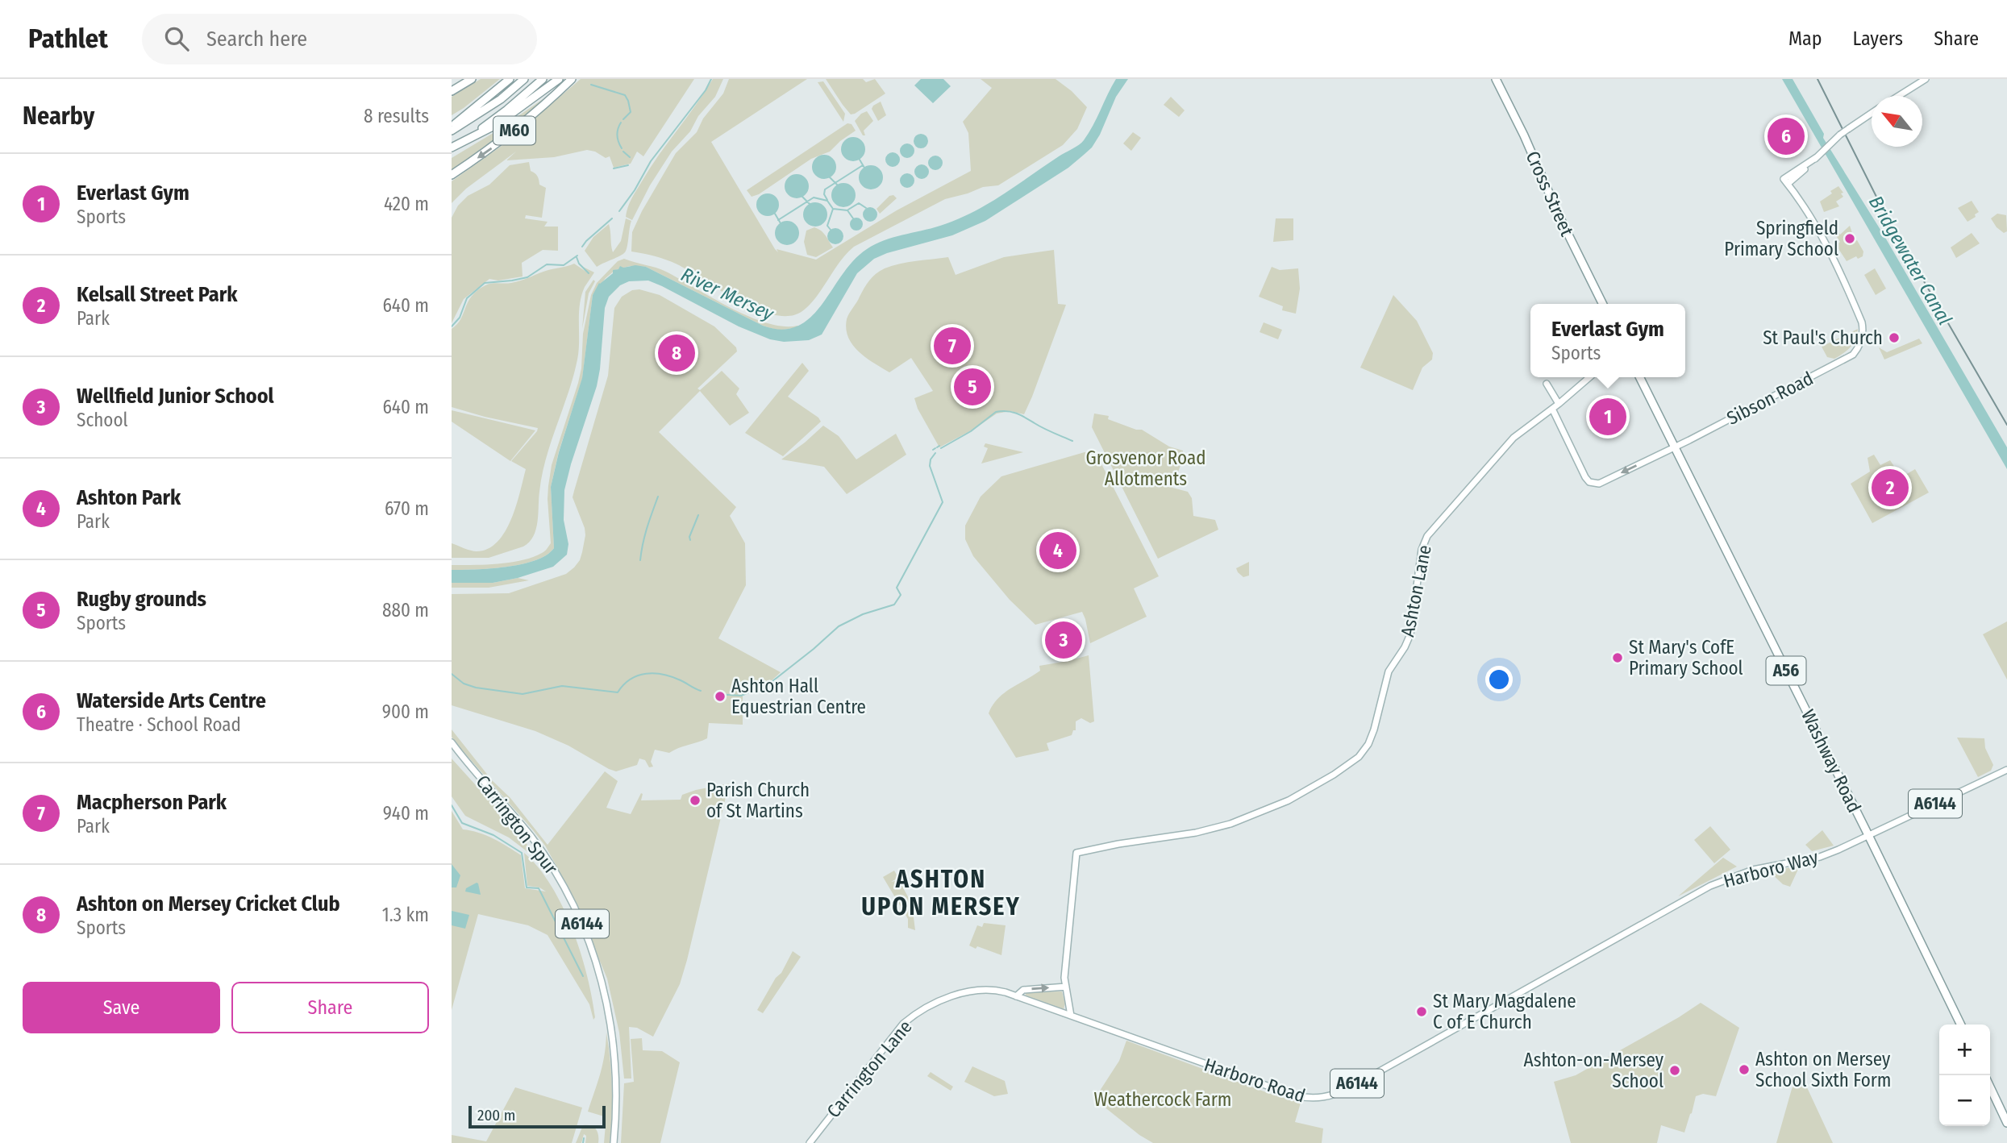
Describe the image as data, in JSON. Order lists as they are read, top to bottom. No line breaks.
{"streets":{"highway":["M60","Cross Street","A56","Washway Road"],"main road":["Sibson Road","Ashton Lane","A6144","Carrington Spur","Harboro Way","Carrington Lane","Harboro Road"]},"crossings":[["Sibson Road","Ashton Lane"],["Sibson Road","Washway Road"],["Washway Road","A6144"],["Washway Road","Harboro Way"],["A6144","Harboro Way"],["Harboro Way","Harboro Road"],["Carrington Lane","Harboro Road"]],"districts":["ASHTON UPON MERSEY"],"water":["Bridgewater Canal","River Mersey"],"parks":["Grosvenor Road Allotments","Weathercock Farm"],"places":["Springfield Primary School","St Paul's Church","St Mary's CofE Primary School","Ashton Hall Equestrian Centre","Parish Church of St Martins","St Mary Magdalene C of E Church","Ashton on Mersey School Sixth Form","Ashton-on-Mersey School"],"scale_bar":"200 m","north":"top left","page":{"header":"Pathlet","search":"Search here","nav":["Map","Layers","Share"],"heading":["Nearby","8 results"],"pins":["6","7","8","5","1","2","4","3"],"list":[{"mark":"1","name":"Everlast Gym","note":"Sports","value":"420 m"},{"mark":"2","name":"Kelsall Street Park","note":"Park","value":"640 m"},{"mark":"3","name":"Wellfield Junior School","note":"School","value":"640 m"},{"mark":"4","name":"Ashton Park","note":"Park","value":"670 m"},{"mark":"5","name":"Rugby grounds","note":"Sports","value":"880 m"},{"mark":"6","name":"Waterside Arts Centre","note":"Theatre · School Road","value":"900 m"},{"mark":"7","name":"Macpherson Park","note":"Park","value":"940 m"},{"mark":"8","name":"Ashton on Mersey Cricket Club","note":"Sports","value":"1.3 km"}],"popup":["Everlast Gym","Sports"],"buttons":["Save","Share"],"map_buttons":["+","−"],"scale":"200 m"}}
